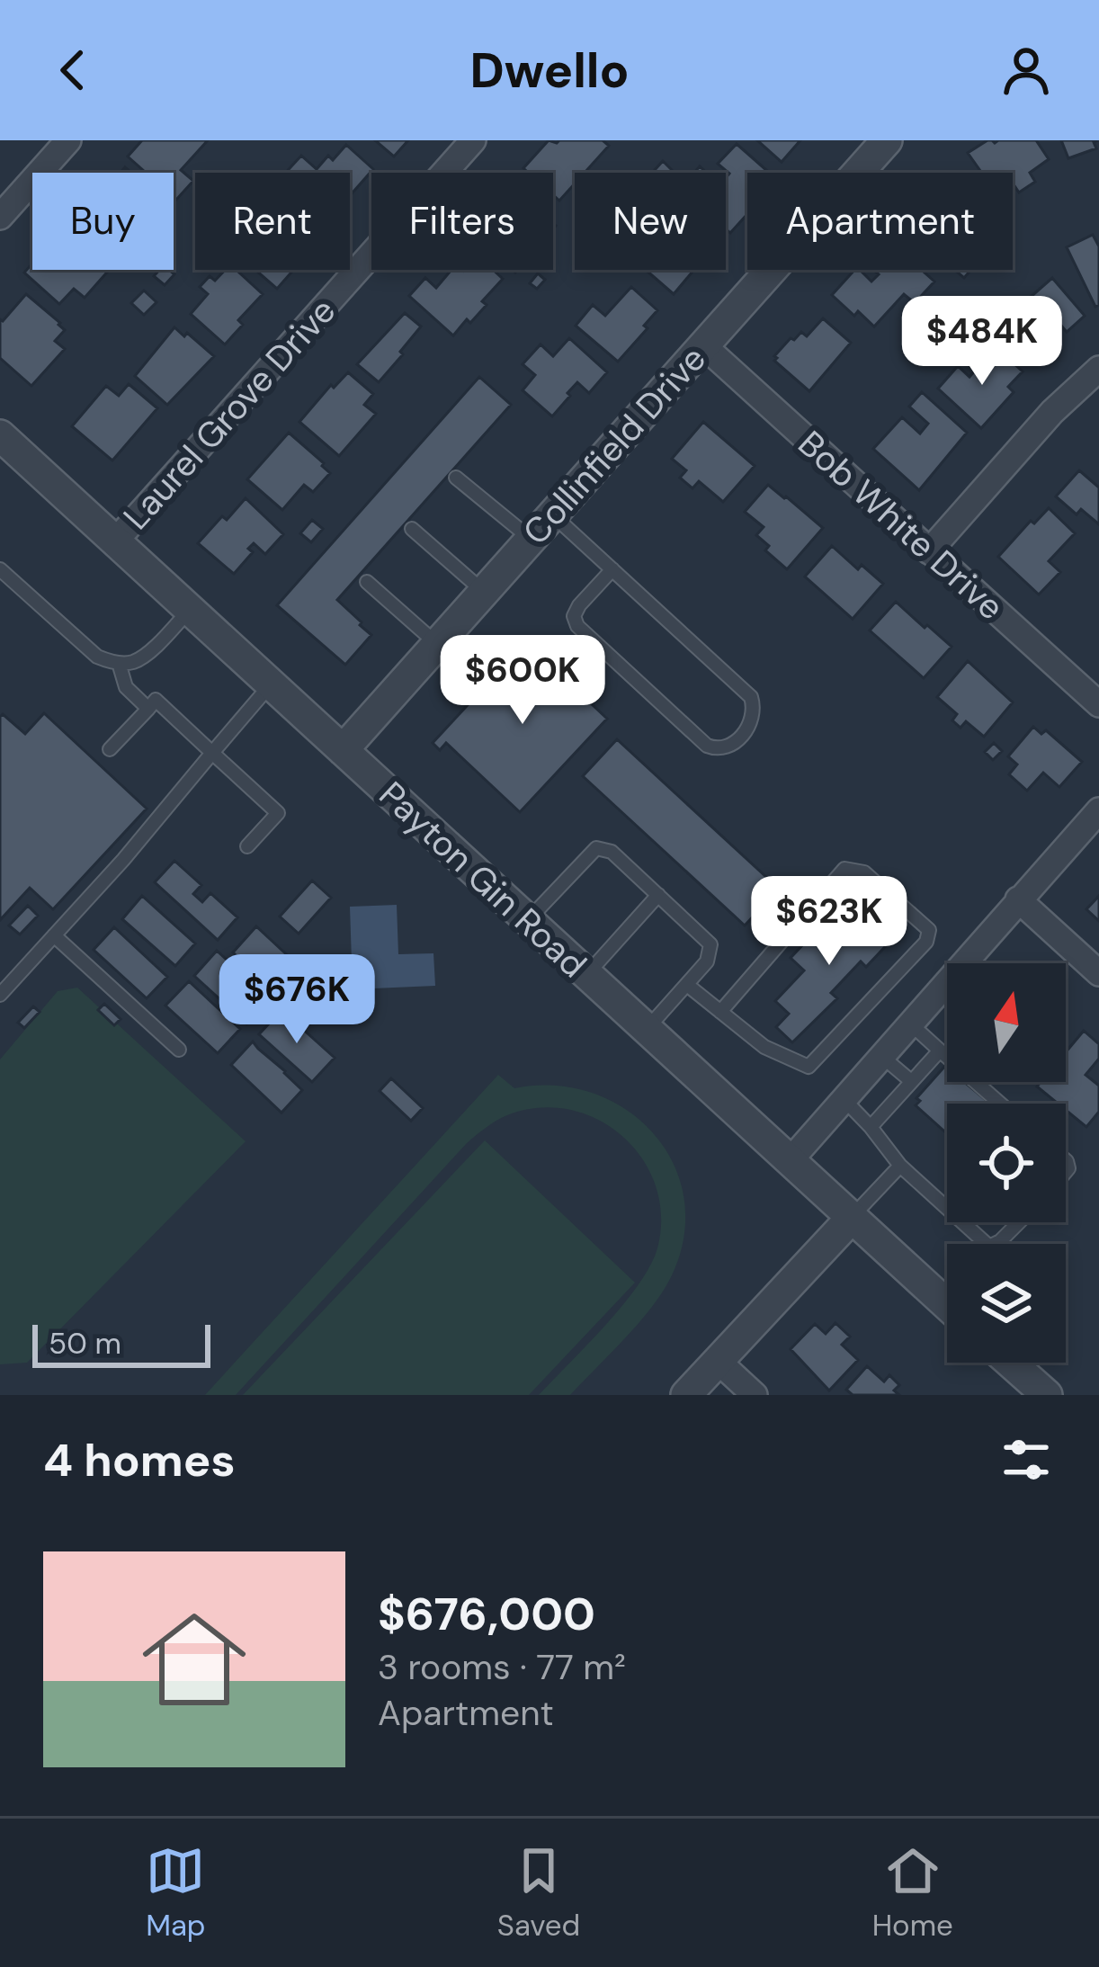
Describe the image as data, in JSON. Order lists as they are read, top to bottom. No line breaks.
{"streets":{"street":["Laurel Grove Drive","Collinfield Drive","Bob White Drive","Payton Gin Road"]},"crossings":[["Laurel Grove Drive","Payton Gin Road"],["Collinfield Drive","Bob White Drive"],["Collinfield Drive","Payton Gin Road"]],"scale_bar":"50 m","north":"top","page":{"header":"Dwello","chip":["Buy","Rent","Filters","New","Apartment"],"price":["$484K","$600K","$623K","$676K"],"scale":"50 m","heading":"4 homes","list":[{"name":"$676,000","note":"3 rooms · 77 m² · Apartment"}],"tabs":["Map","Saved","Home"]}}
